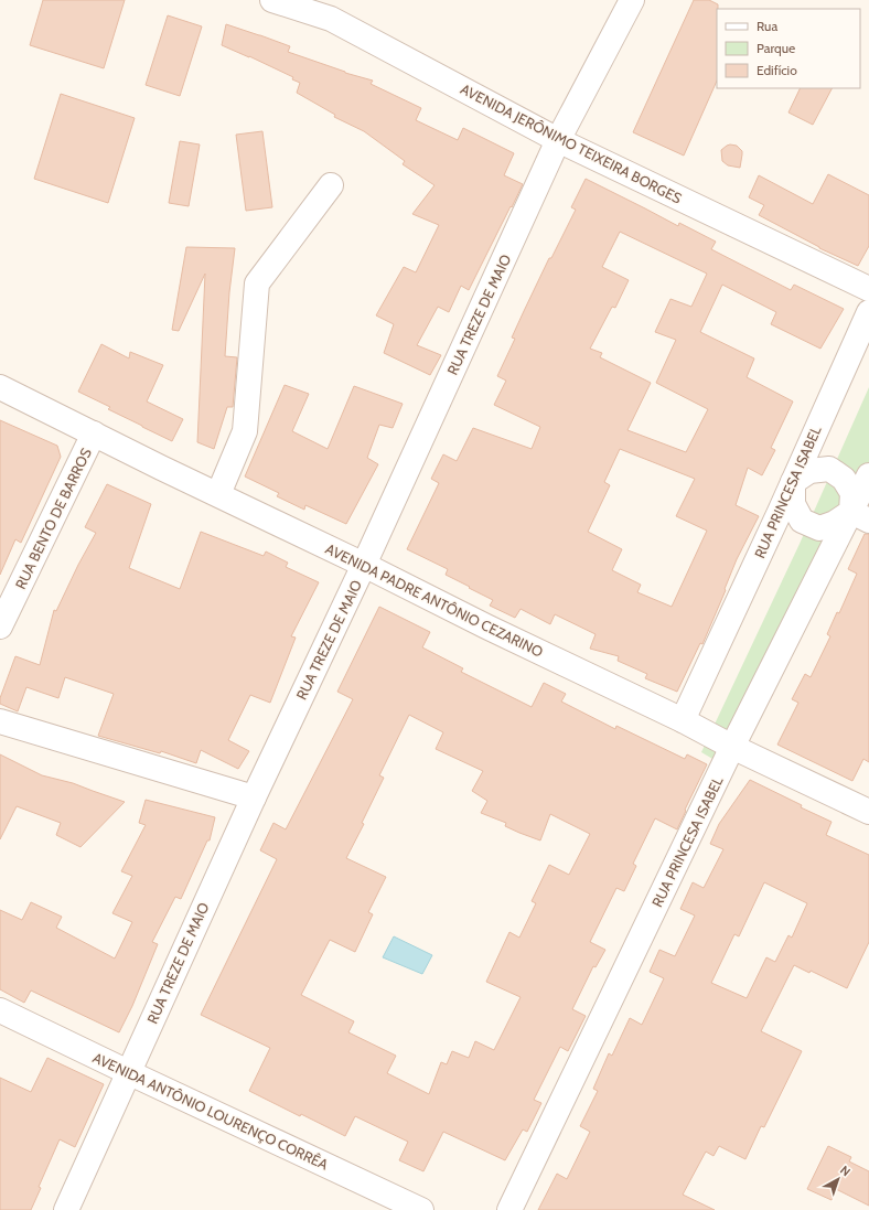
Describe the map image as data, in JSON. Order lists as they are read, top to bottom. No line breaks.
{"streets":{"street":["AVENIDA JERÔNIMO TEIXEIRA BORGES","RUA TREZE DE MAIO","RUA PRINCESA ISABEL","RUA BENTO DE BARROS","AVENIDA PADRE ANTÔNIO CEZARINO","AVENIDA ANTÔNIO LOURENÇO CORRÊA"]},"crossings":[["AVENIDA JERÔNIMO TEIXEIRA BORGES","RUA TREZE DE MAIO"],["RUA TREZE DE MAIO","AVENIDA PADRE ANTÔNIO CEZARINO"],["RUA TREZE DE MAIO","AVENIDA ANTÔNIO LOURENÇO CORRÊA"],["RUA PRINCESA ISABEL","AVENIDA PADRE ANTÔNIO CEZARINO"],["RUA BENTO DE BARROS","AVENIDA PADRE ANTÔNIO CEZARINO"]],"legend":["Rua","Parque","Edifício"],"north":"top right"}
